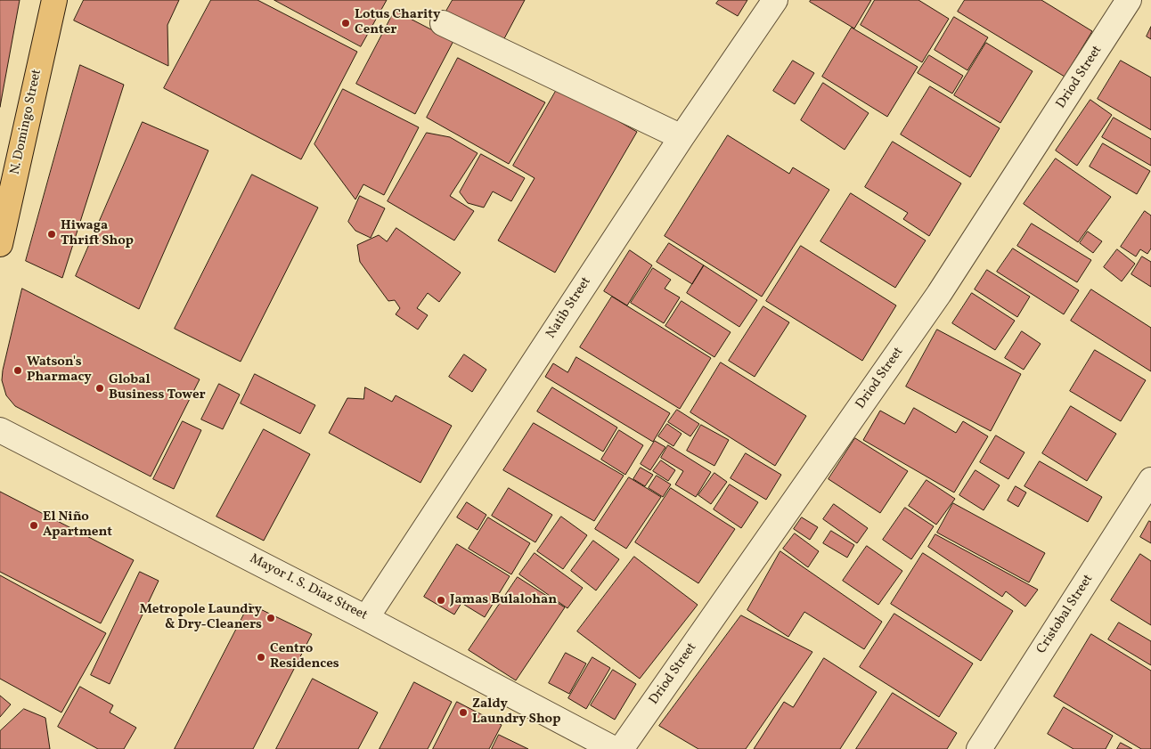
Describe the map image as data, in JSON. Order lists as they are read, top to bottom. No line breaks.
{"streets":{"main road":["N. Domingo Street"],"street":["Driod Street","Natib Street","Mayor I. S. Diaz Street","Cristobal Street"]},"crossings":[["Natib Street","Mayor I. S. Diaz Street"]],"places":["Lotus Charity Center","Hiwaga Thrift Shop","Watson's Pharmacy","Global Business Tower","El Niño Apartment","Jamas Bulalohan","Metropole Laundry & Dry-Cleaners","Centro Residences","Zaldy Laundry Shop"]}
